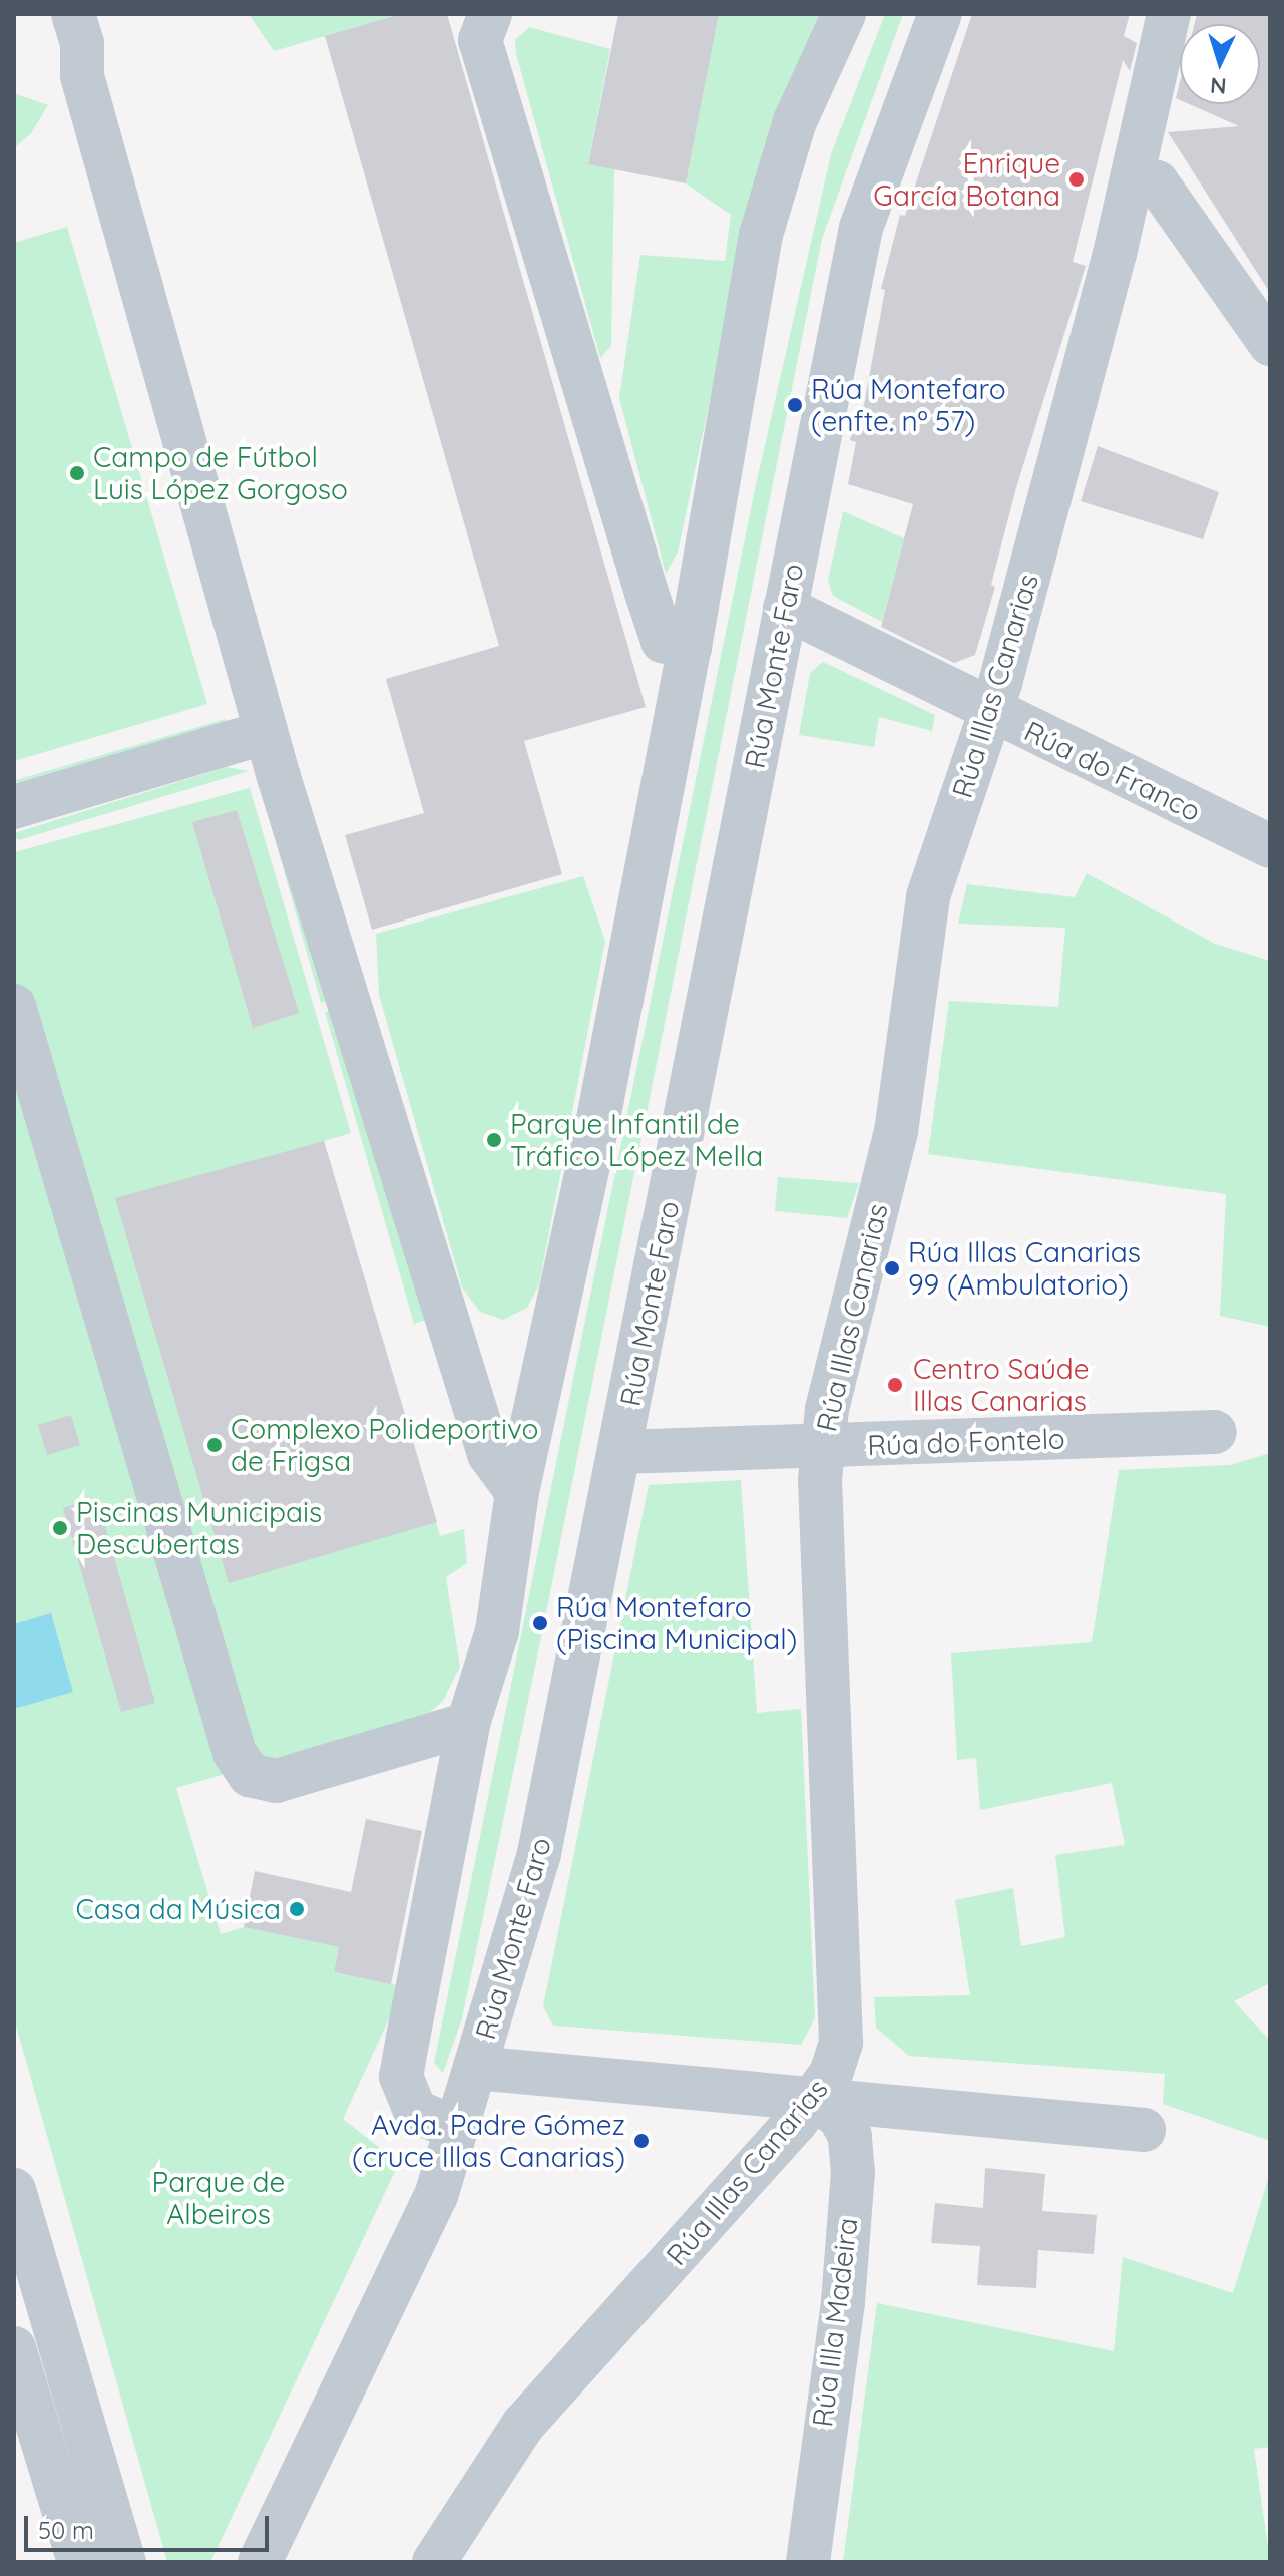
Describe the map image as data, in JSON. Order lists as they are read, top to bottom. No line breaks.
{"streets":{"street":["Rúa Monte Faro","Rúa Illas Canarias","Rúa do Franco","Rúa do Fontelo","Rúa Illa Madeira"]},"crossings":[["Rúa Monte Faro","Rúa do Franco"],["Rúa Monte Faro","Rúa do Fontelo"],["Rúa Illas Canarias","Rúa do Franco"],["Rúa Illas Canarias","Rúa do Fontelo"]],"parks":["Parque de Albeiros"],"places":["Enrique García Botana","Rúa Montefaro (enfte. nº 57)","Campo de Fútbol Luis López Gorgoso","Parque Infantil de Tráfico López Mella","Rúa Illas Canarias 99 (Ambulatorio)","Centro Saúde Illas Canarias","Complexo Polideportivo de Frigsa","Piscinas Municipais Descubertas","Rúa Montefaro (Piscina Municipal)","Casa da Música","Avda. Padre Gómez (cruce Illas Canarias)"],"scale_bar":"50 m","north":"bottom"}
